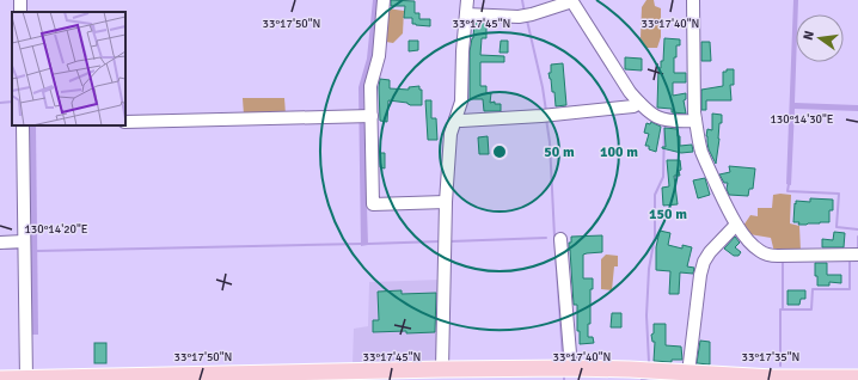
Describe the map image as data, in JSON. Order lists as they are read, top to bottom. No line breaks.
{"north":"left","coordinates":["33°17'50\"N","33°17'45\"N","33°17'40\"N","130°14'30\"E","130°14'20\"E","33°17'35\"N"],"rings":["50 m","100 m","150 m"]}
